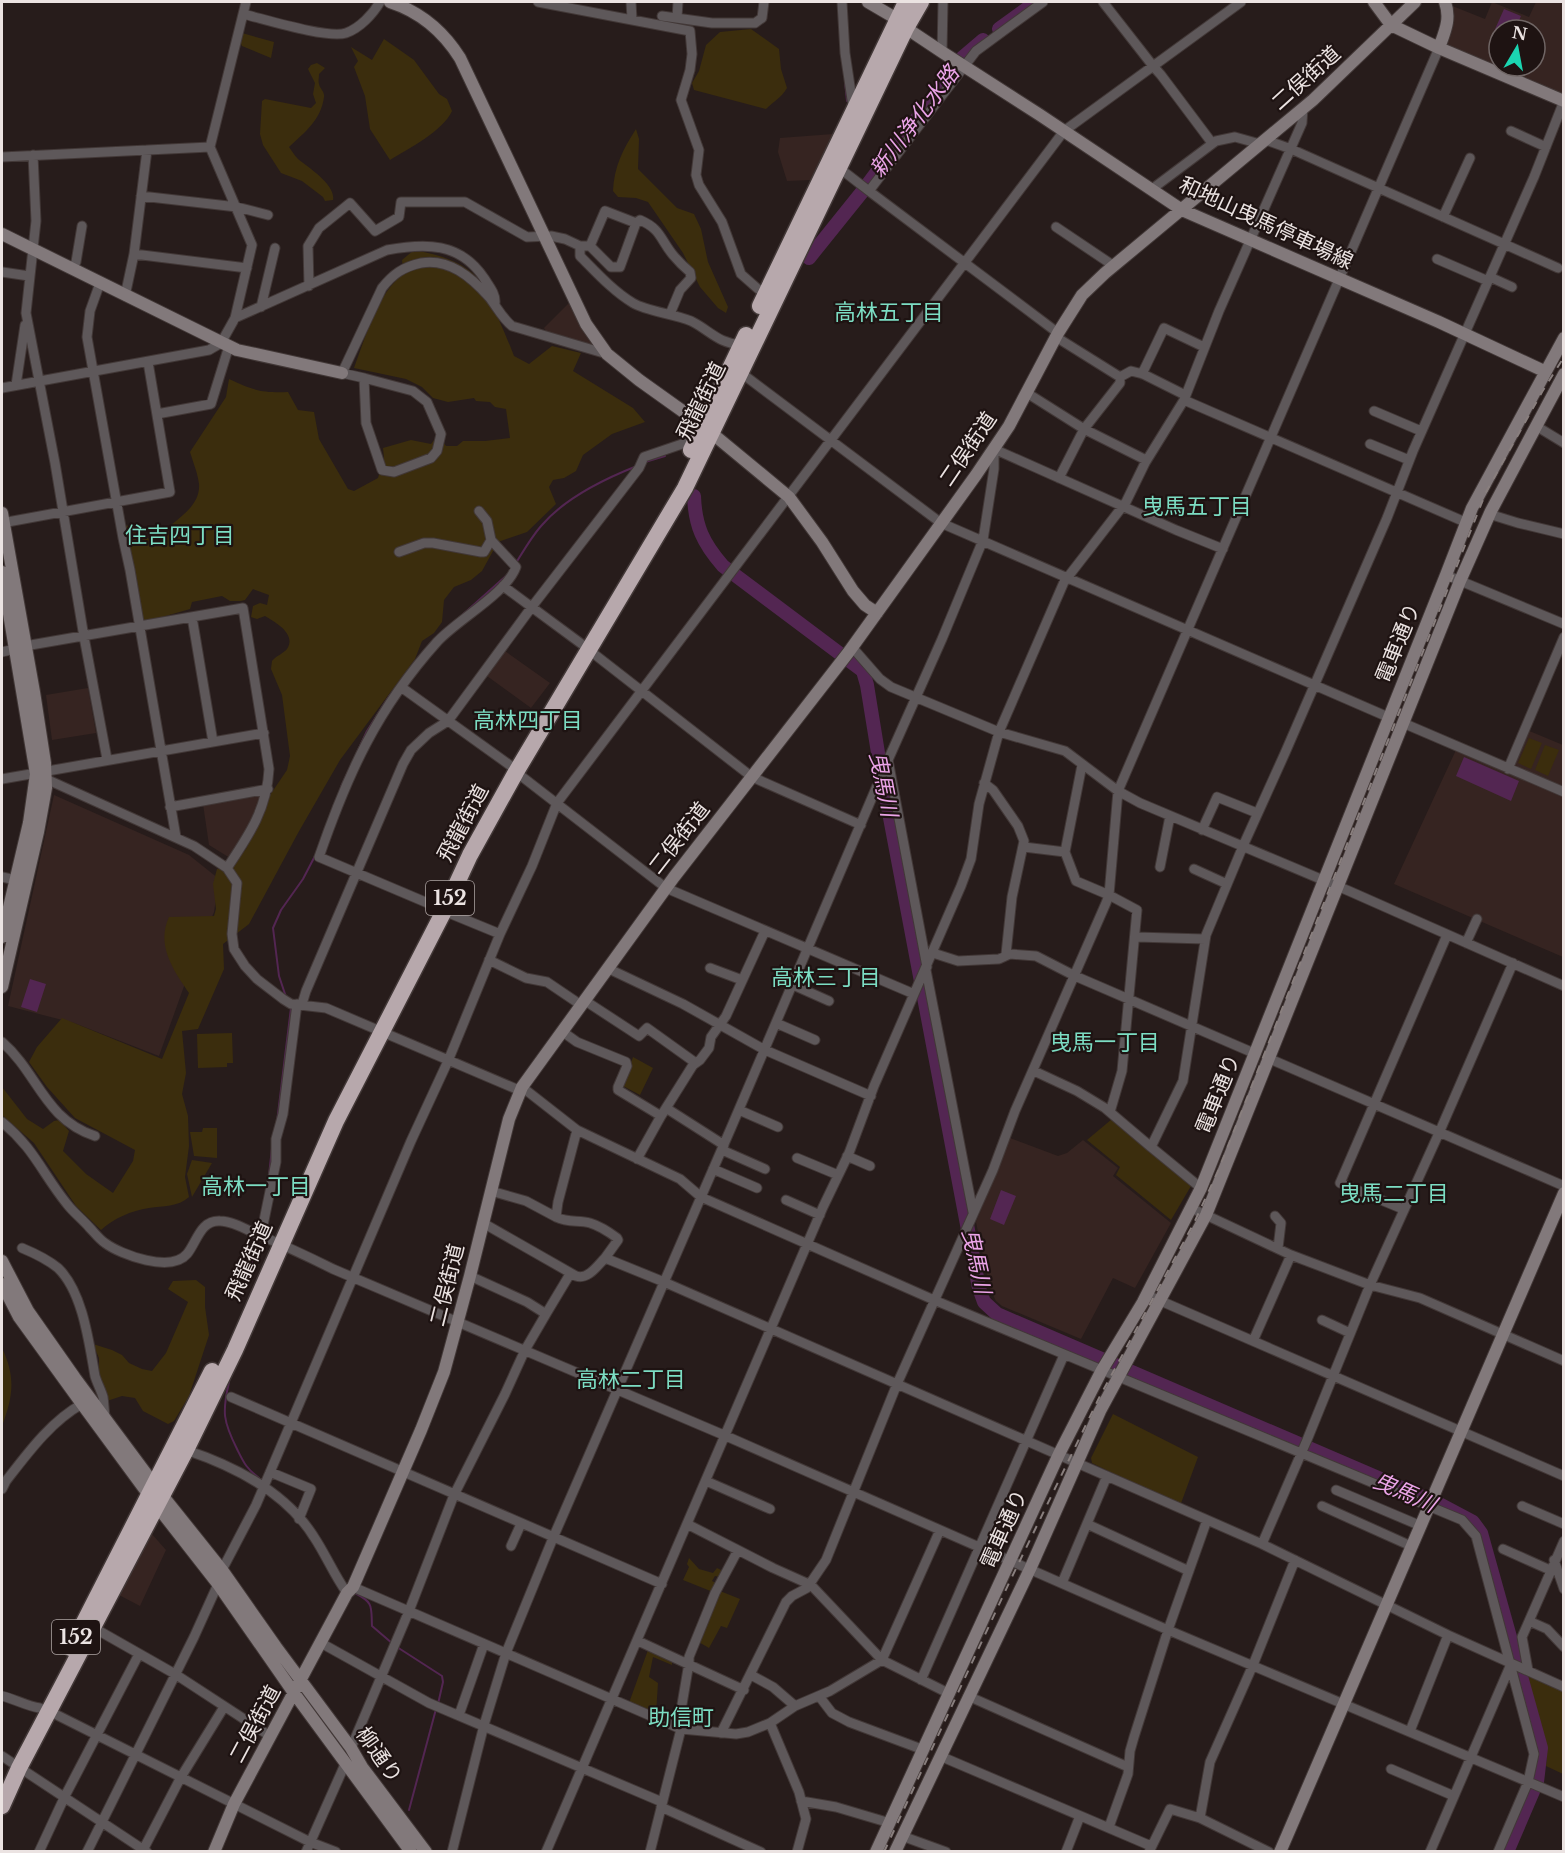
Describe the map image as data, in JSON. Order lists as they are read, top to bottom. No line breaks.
{"streets":{"highway":["飛龍街道","152"],"street":["二俣街道","和地山曳馬停車場線","電車通り","柳通り"]},"crossings":[["二俣街道","和地山曳馬停車場線"],["二俣街道","柳通り"],["和地山曳馬停車場線","飛龍街道"],["和地山曳馬停車場線","電車通り"],["飛龍街道","柳通り"]],"districts":["高林五丁目","曳馬五丁目","住吉四丁目","高林四丁目","高林三丁目","曳馬一丁目","高林一丁目","曳馬二丁目","高林二丁目","助信町"],"water":["新川浄化水路","曳馬川"],"north":"top"}
